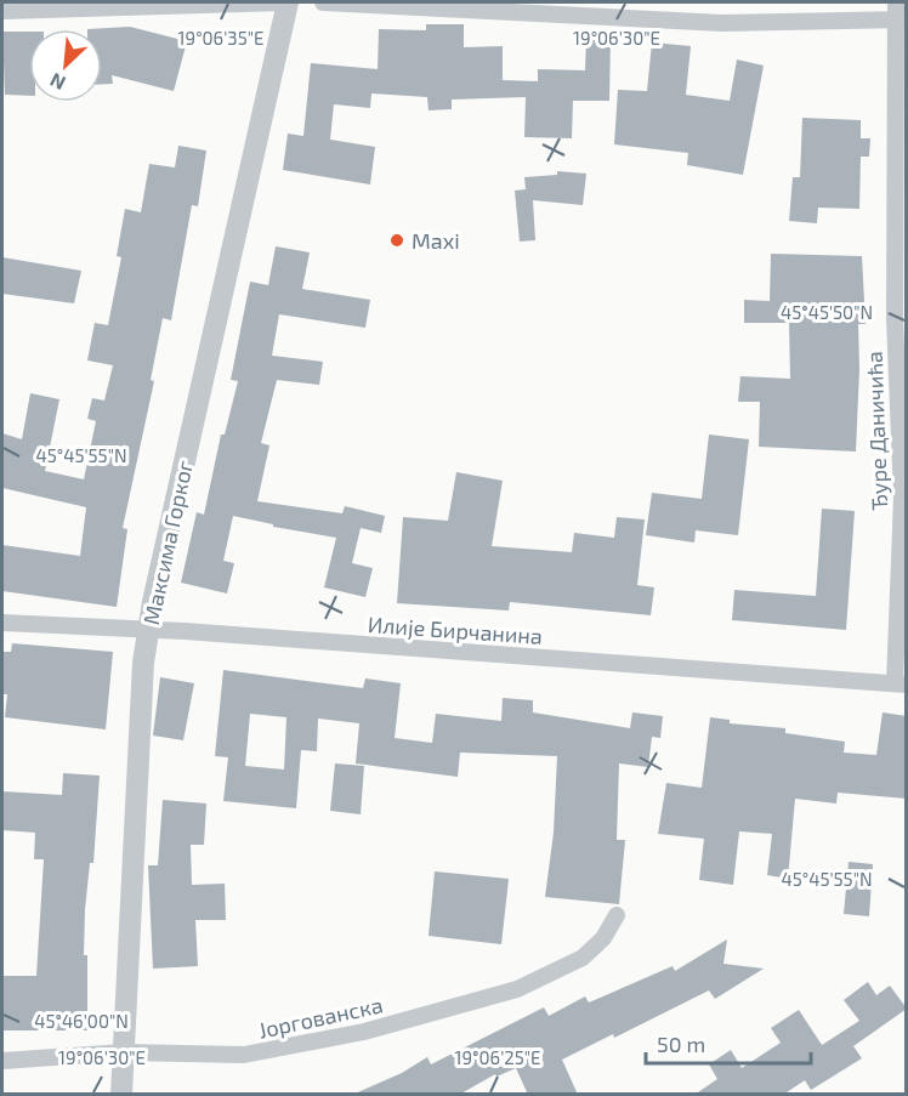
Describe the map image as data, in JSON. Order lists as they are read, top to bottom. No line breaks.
{"streets":{"street":["Ђуре Даничића","Максима Горког","Илије Бирчанина","Јоргованска"]},"crossings":[["Ђуре Даничића","Илије Бирчанина"],["Максима Горког","Илије Бирчанина"],["Максима Горког","Јоргованска"]],"places":["Maxi"],"scale_bar":"50 m","north":"bottom left","coordinates":["19°06'30\"E","19°06'35\"E","45°45'50\"N","45°45'55\"N","45°46'00\"N","19°06'25\"E"]}
